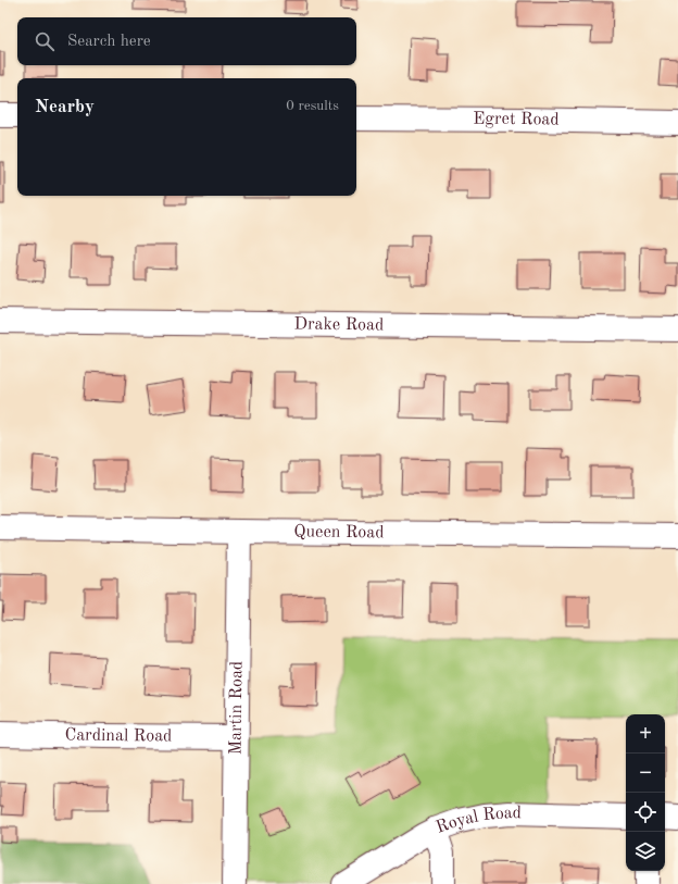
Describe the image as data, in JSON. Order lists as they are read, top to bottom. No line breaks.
{"streets":{"street":["Egret Road","Drake Road","Queen Road","Martin Road","Cardinal Road","Royal Road"]},"crossings":[["Queen Road","Martin Road"],["Martin Road","Cardinal Road"]],"page":{"search":"Search here","heading":["Nearby","0 results"],"map_buttons":["+","−"]}}
